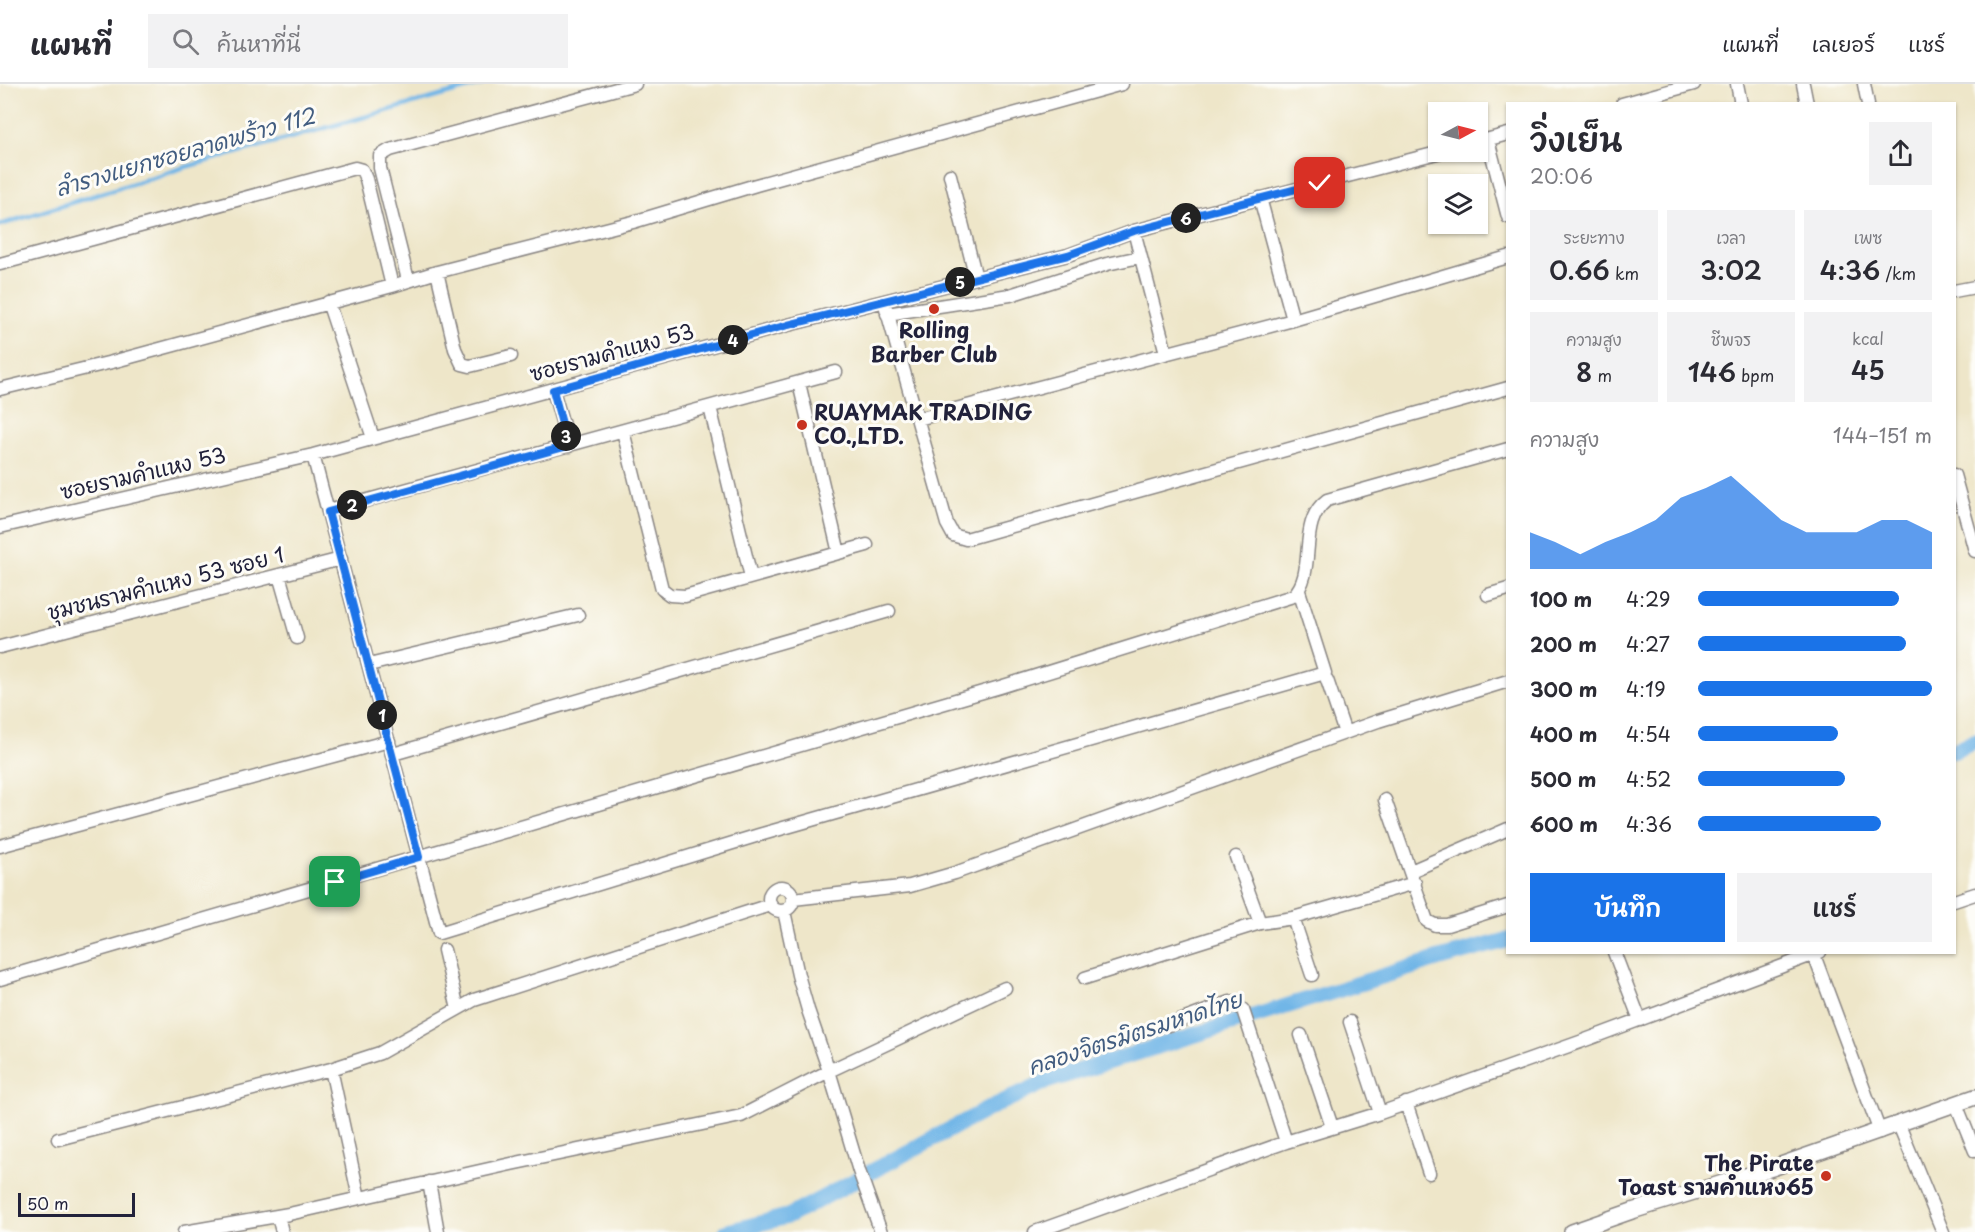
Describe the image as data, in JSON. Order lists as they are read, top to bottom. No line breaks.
{"streets":{"street":["ซอยรามคำแหง 53","ชุมชนรามคำแหง 53 ซอย 1"]},"water":["ลำรางแยกซอยลาดพร้าว 112","คลองจิตรมิตรมหาดไทย"],"places":["Rolling Barber Club","RUAYMAK TRADING CO.,LTD.","The Pirate Toast รามคำแหง65"],"scale_bar":"50 m","north":"right","page":{"header":"แผนที่","search":"ค้นหาที่นี่","nav":["แผนที่","เลเยอร์","แชร์"],"heading":["วิ่งเย็น","20:06"],"pins":["6","5","4","3","2","1"],"stats":[["ระยะทาง","0.66 km"],["เวลา","3:02"],["เพซ","4:36 /km"],["ความสูง","8 m"],["ชีพจร","146 bpm"],["kcal","45"]],"chart":["ความสูง","144–151 m"],"list":[{"name":"100 m","note":"4:29"},{"name":"200 m","note":"4:27"},{"name":"300 m","note":"4:19"},{"name":"400 m","note":"4:54"},{"name":"500 m","note":"4:52"},{"name":"600 m","note":"4:36"}],"buttons":["บันทึก","แชร์"],"scale":"50 m"}}
